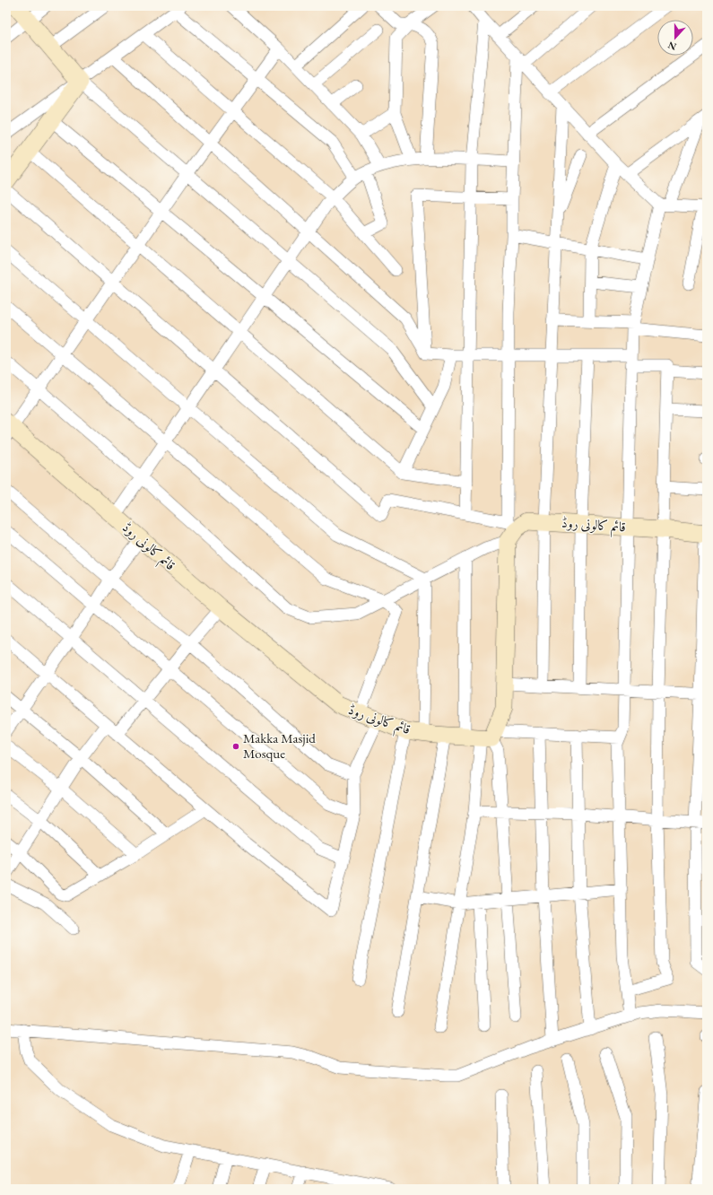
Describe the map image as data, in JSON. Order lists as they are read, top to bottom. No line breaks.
{"streets":{"street":["قائم کالونی روڈ"]},"places":["Makka Masjid Mosque"],"north":"bottom"}
